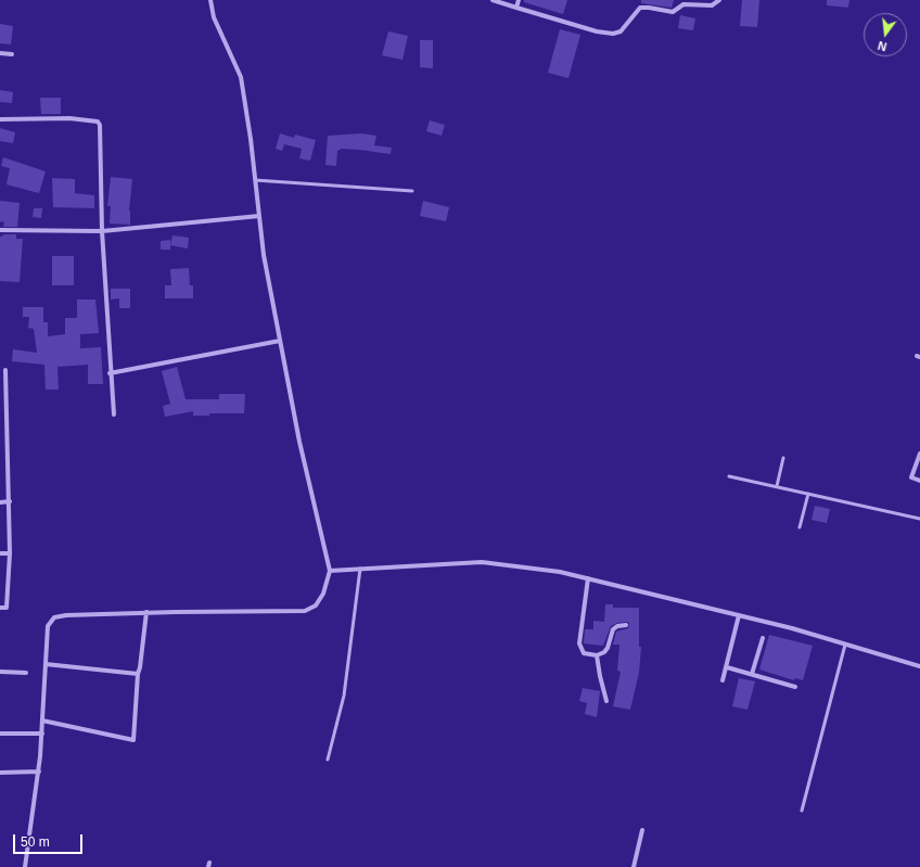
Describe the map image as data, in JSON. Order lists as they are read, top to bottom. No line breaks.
{"scale_bar":"50 m","north":"bottom"}
